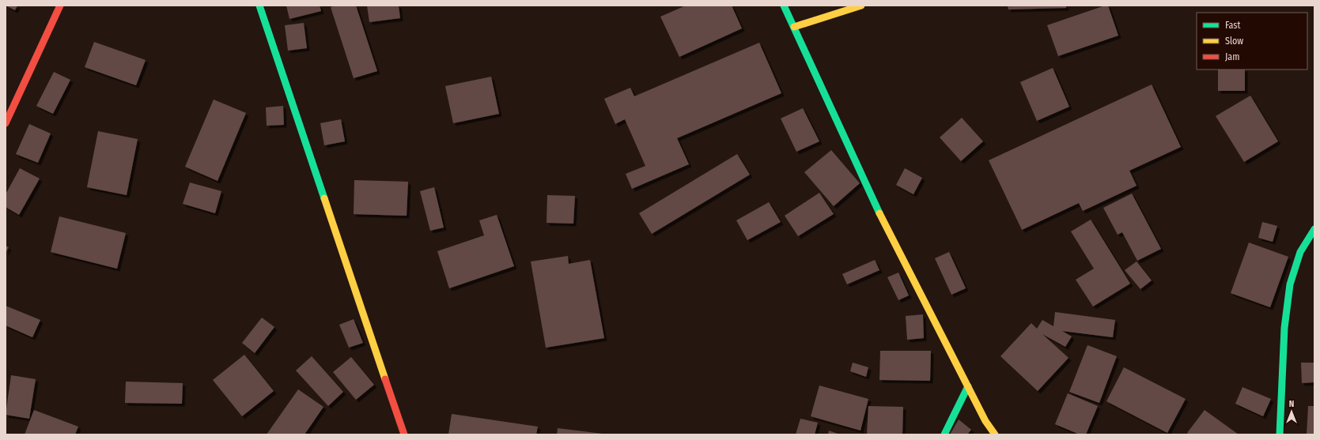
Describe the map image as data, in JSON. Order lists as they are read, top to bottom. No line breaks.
{"legend":["Fast","Slow","Jam"],"north":"top"}
